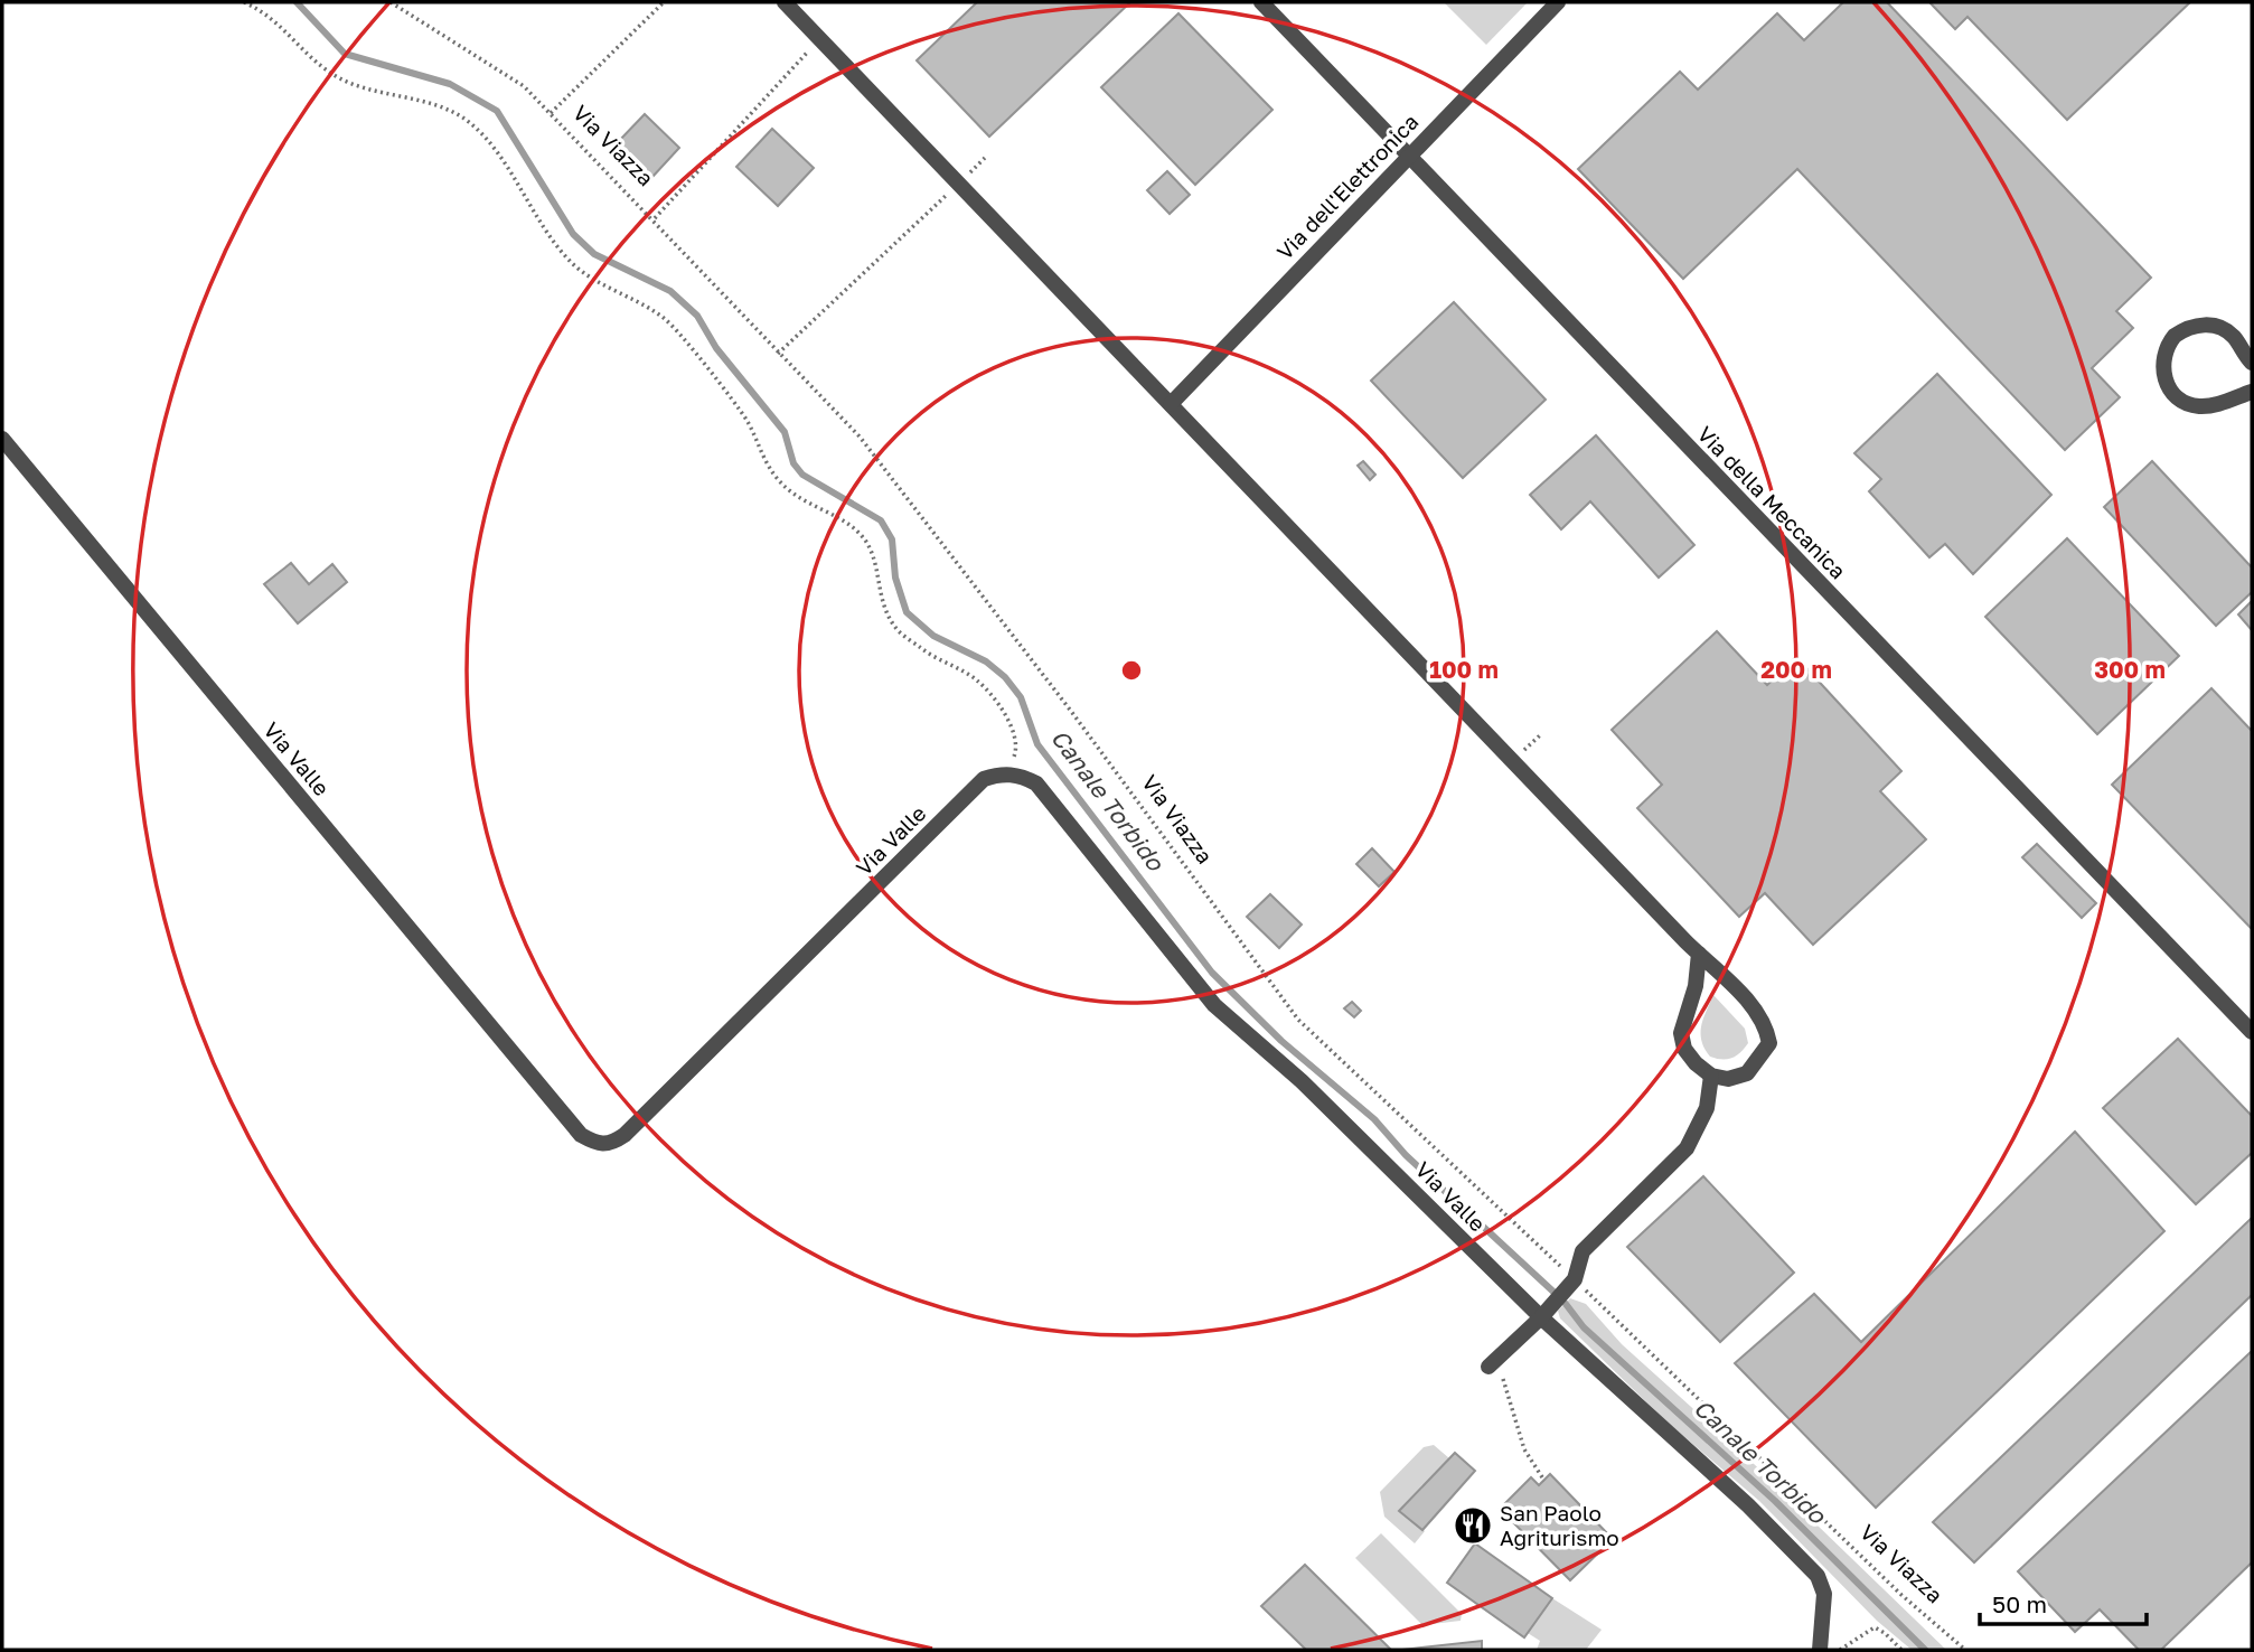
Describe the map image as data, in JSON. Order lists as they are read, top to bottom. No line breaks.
{"streets":{"street":["Via dell'Elettronica","Via della Meccanica","Via Valle"],"path":["Via Viazza"]},"crossings":[["Via dell'Elettronica","Via della Meccanica"]],"water":["Canale Torbido"],"places":{"restaurant":["San Paolo Agriturismo"]},"scale_bar":"50 m","rings":["100 m","200 m","300 m"]}
